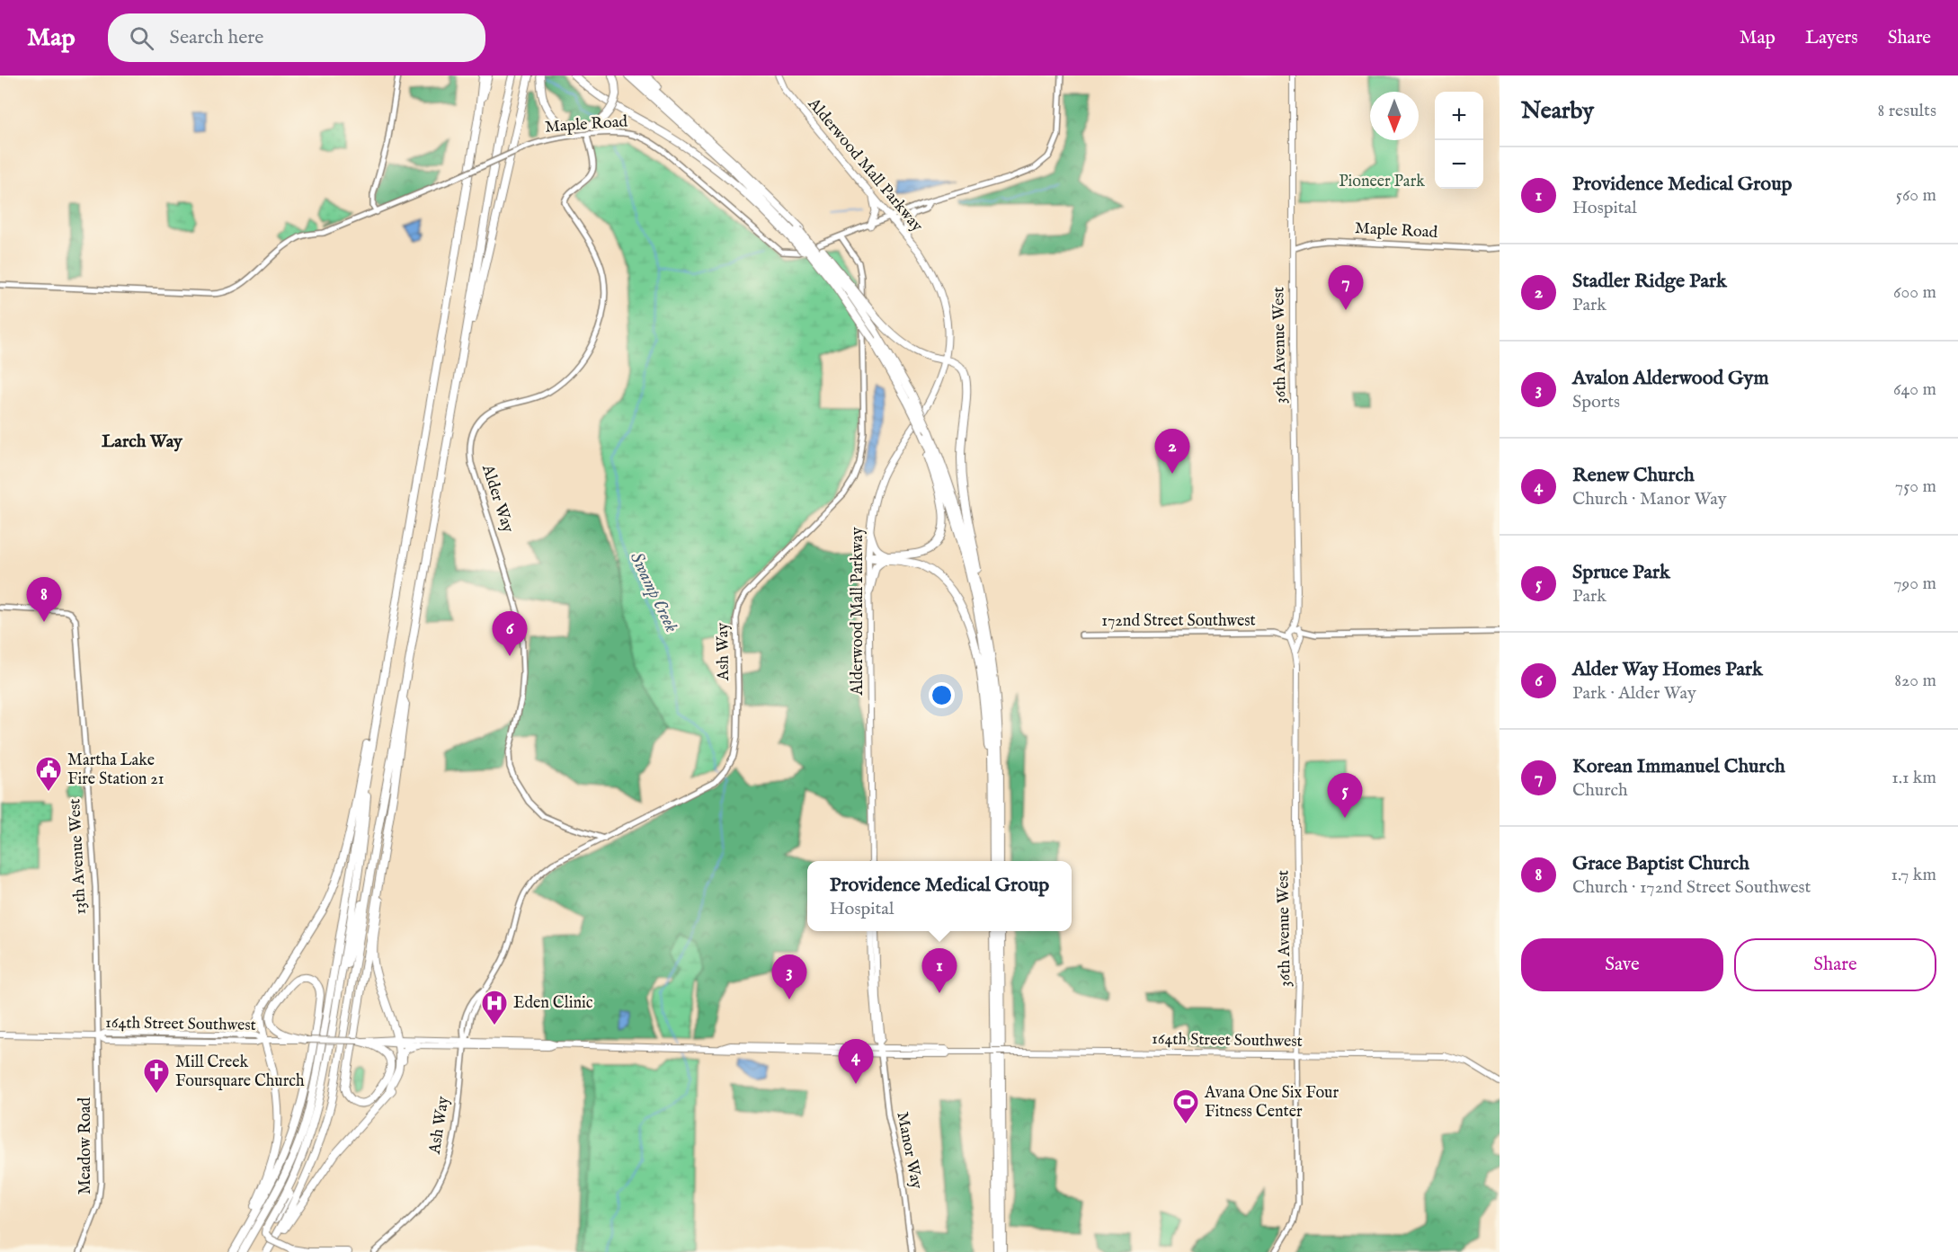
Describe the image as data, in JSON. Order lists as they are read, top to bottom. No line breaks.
{"streets":{"main road":["Alderwood Mall Parkway","36th Avenue West","164th Street Southwest"],"street":["Maple Road","Alder Way","172nd Street Southwest","Ash Way","13th Avenue West","Meadow Road","Manor Way"]},"crossings":[["Maple Road","Alderwood Mall Parkway"],["Maple Road","36th Avenue West"],["Maple Road","Alder Way"],["Maple Road","Ash Way"],["36th Avenue West","172nd Street Southwest"],["36th Avenue West","164th Street Southwest"],["Alder Way","Ash Way"],["Ash Way","164th Street Southwest"],["13th Avenue West","164th Street Southwest"],["13th Avenue West","Meadow Road"],["164th Street Southwest","Meadow Road"],["164th Street Southwest","Manor Way"]],"districts":["Larch Way"],"water":["Swamp Creek"],"parks":["Pioneer Park"],"places":{"public building":["Martha Lake Fire Station 21"],"hospital":["Eden Clinic"],"church":["Mill Creek Foursquare Church"],"sports":["Avana One Six Four Fitness Center"]},"north":"bottom","page":{"header":"Map","search":"Search here","nav":["Map","Layers","Share"],"heading":["Nearby","8 results"],"map_buttons":["+","−"],"list":[{"mark":"1","name":"Providence Medical Group","note":"Hospital","value":"560 m"},{"mark":"2","name":"Stadler Ridge Park","note":"Park","value":"600 m"},{"mark":"3","name":"Avalon Alderwood Gym","note":"Sports","value":"640 m"},{"mark":"4","name":"Renew Church","note":"Church · Manor Way","value":"750 m"},{"mark":"5","name":"Spruce Park","note":"Park","value":"790 m"},{"mark":"6","name":"Alder Way Homes Park","note":"Park · Alder Way","value":"820 m"},{"mark":"7","name":"Korean Immanuel Church","note":"Church","value":"1.1 km"},{"mark":"8","name":"Grace Baptist Church","note":"Church · 172nd Street Southwest","value":"1.7 km"}],"pins":["7","2","8","6","5","1","3","4"],"popup":["Providence Medical Group","Hospital"],"buttons":["Save","Share"]}}
